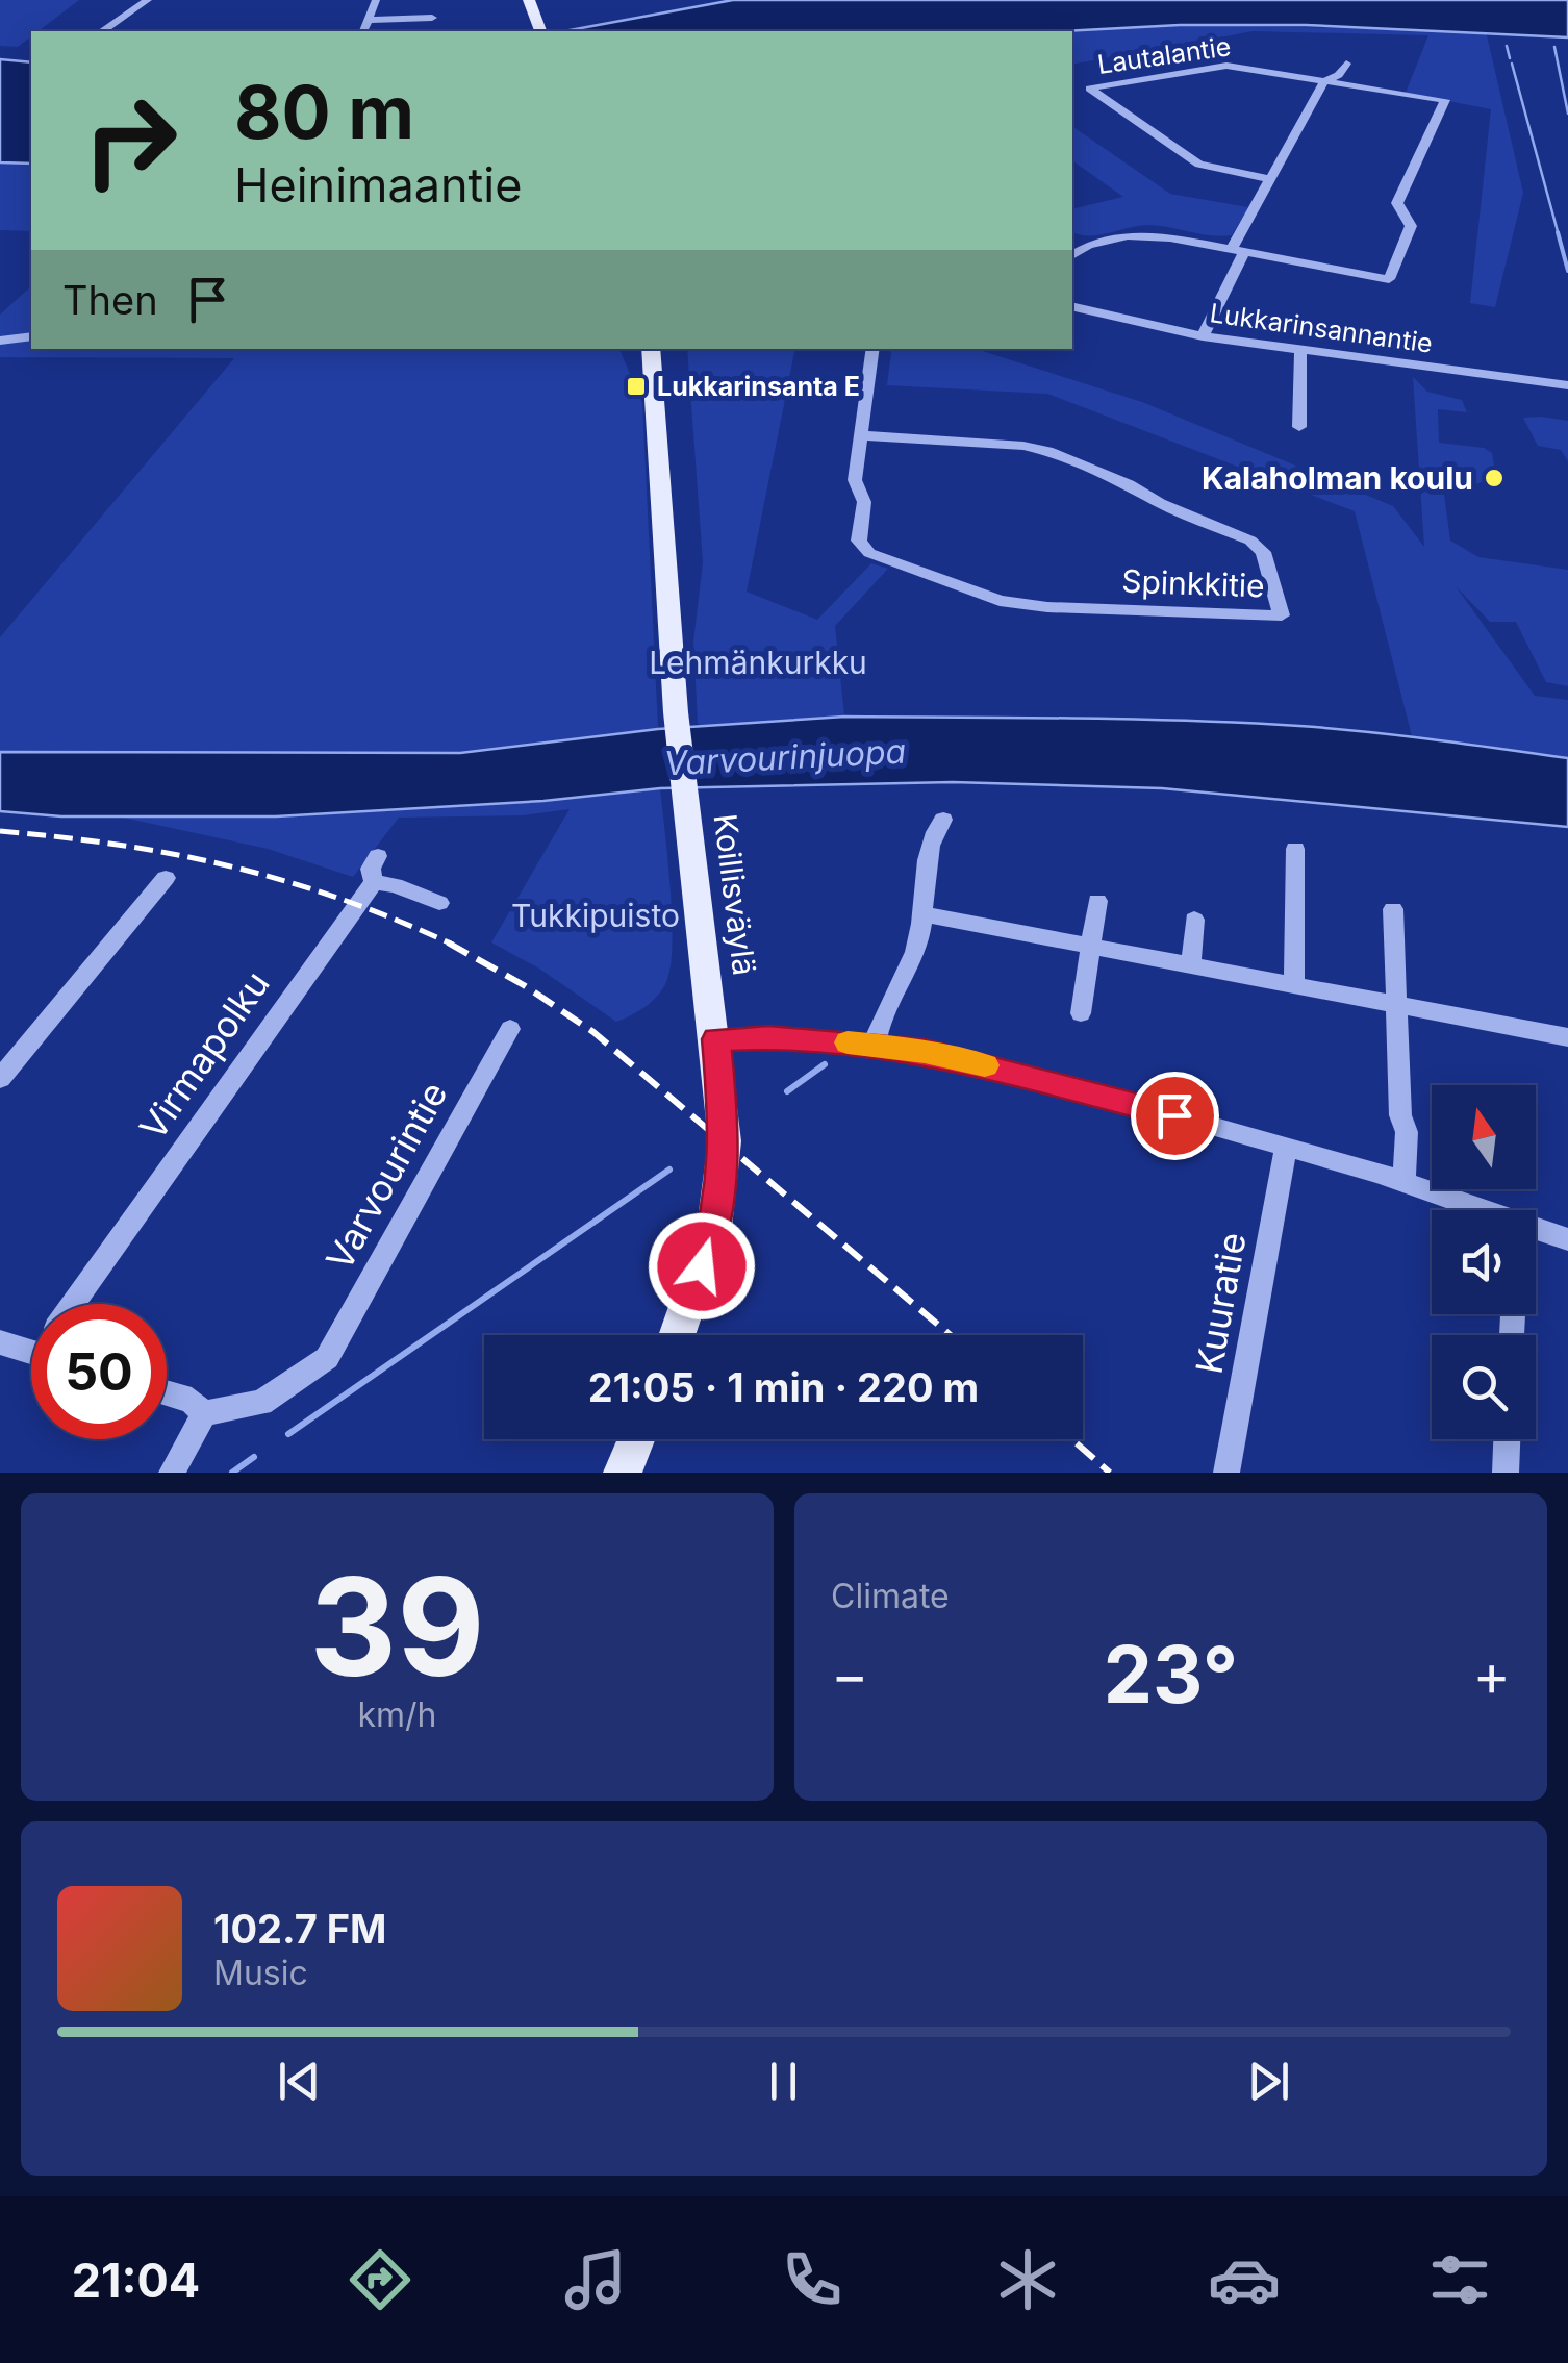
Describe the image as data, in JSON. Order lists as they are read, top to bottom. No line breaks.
{"streets":{"main road":["Koillisväylä"],"street":["Lautalantie","Lukkarinsannantie","Spinkkitie","Virmapolku","Varvourintie","Kuuratie"]},"water":["Varvourinjuopa"],"parks":["Lehmänkurkku","Tukkipuisto"],"places":{"transit":["Lukkarinsanta E"],"other":["Kalaholman koulu"]},"north":"top","page":{"turn":["80 m","Heinimaantie"],"then":"Then","limit":"50","trip":"21:05 · 1 min · 220 m","tile":[["39","km/h"],"Climate"],"heat":["−","23°","+"],"song":["102.7 FM","Music"],"tabs":"21:04"}}
